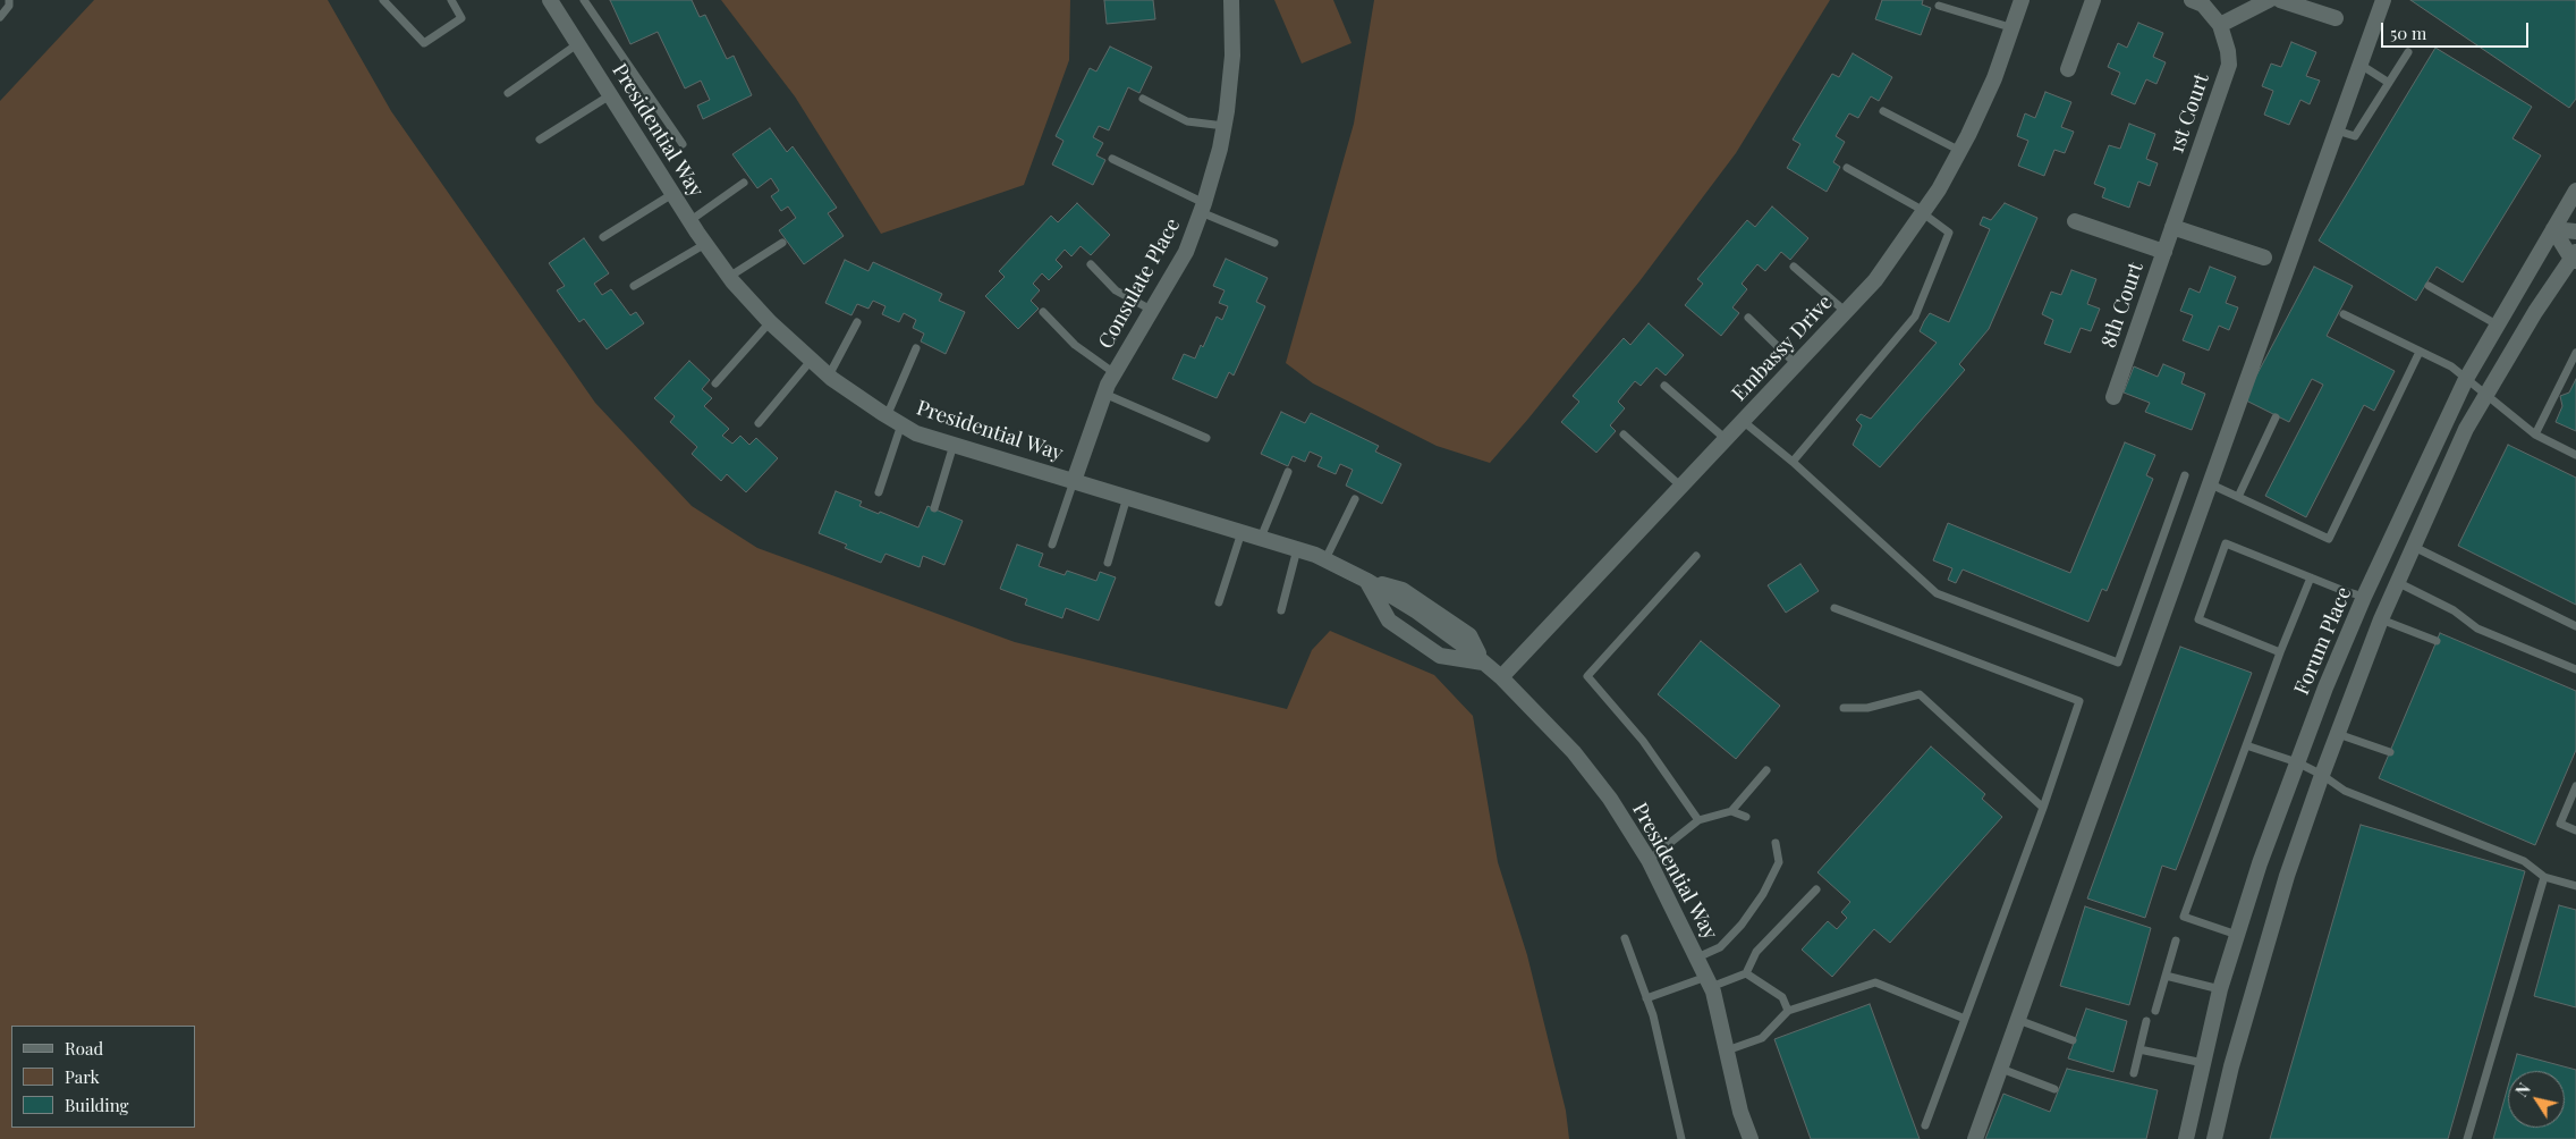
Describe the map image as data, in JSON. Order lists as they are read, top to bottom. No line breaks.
{"streets":{"street":["1st Court","Presidential Way","Consulate Place","8th Court","Embassy Drive","Forum Place"]},"crossings":[["1st Court","8th Court"],["Presidential Way","Consulate Place"],["Presidential Way","Embassy Drive"]],"legend":["Road","Park","Building"],"scale_bar":"50 m","north":"top left"}
